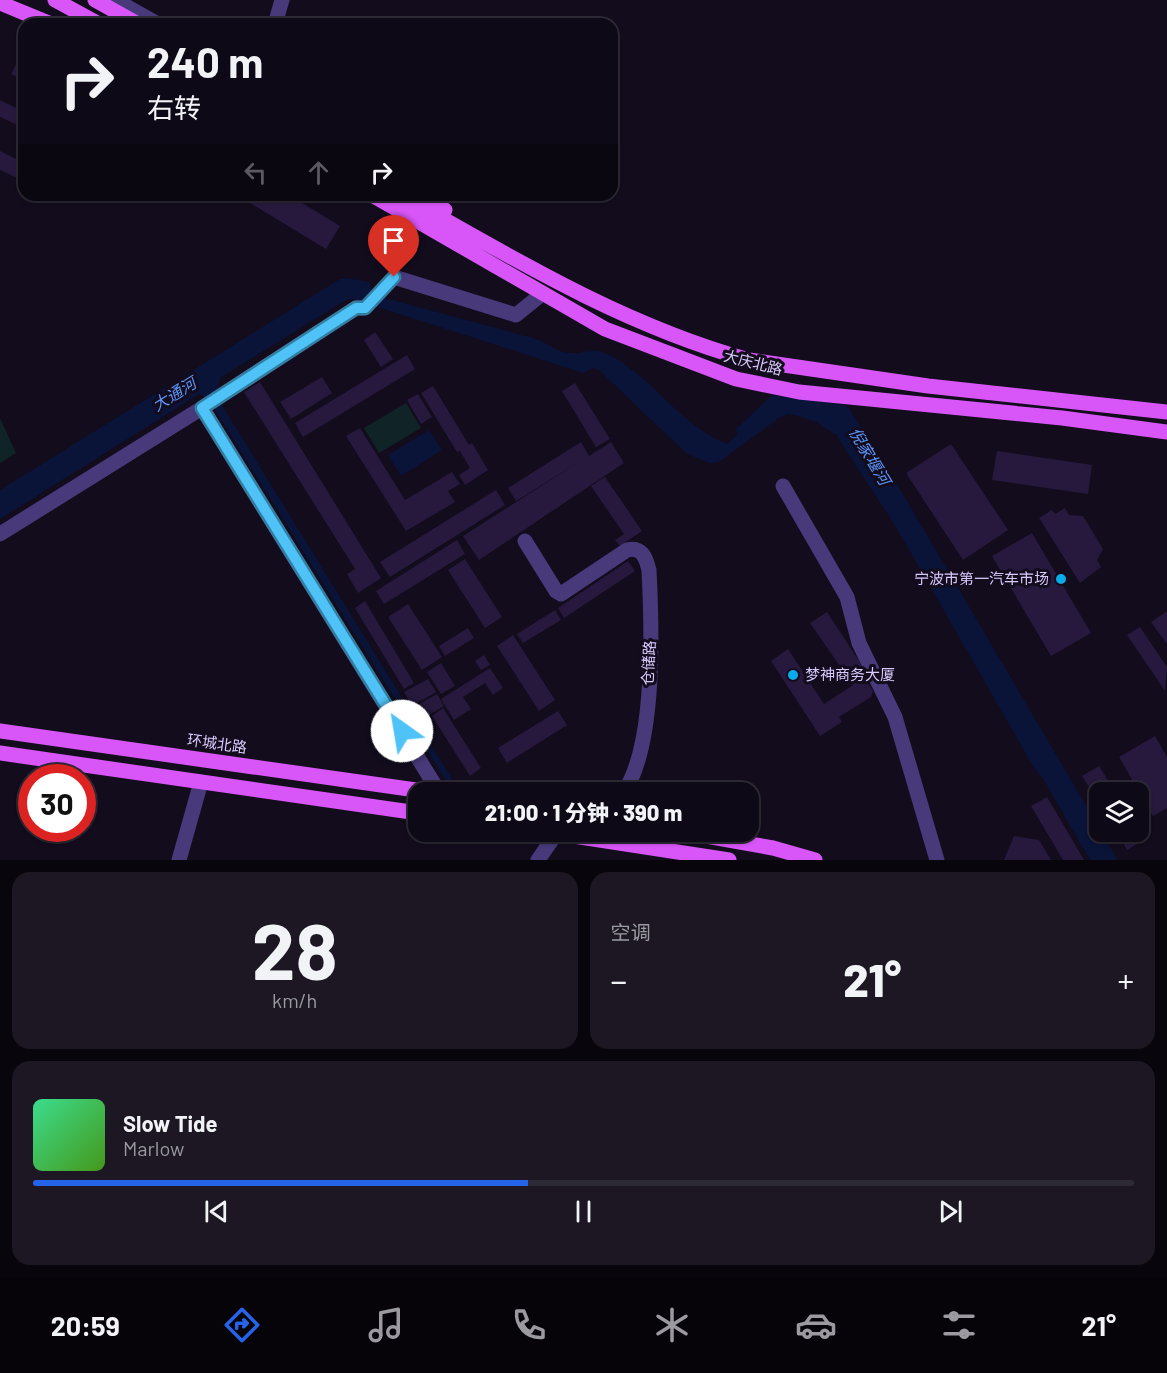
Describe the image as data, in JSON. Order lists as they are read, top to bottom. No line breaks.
{"streets":{"main road":["大庆北路","环城北路"],"street":["仓储路"]},"water":["大通河","倪家堰河"],"places":["宁波市第一汽车市场","梦神商务大厦"],"page":{"turn":["240 m","右转"],"limit":"30","trip":"21:00 · 1 分钟 · 390 m","tile":[["28","km/h"],"空调"],"heat":["−","21°","+"],"song":["Slow Tide","Marlow"],"tabs":["20:59","21°"]}}
